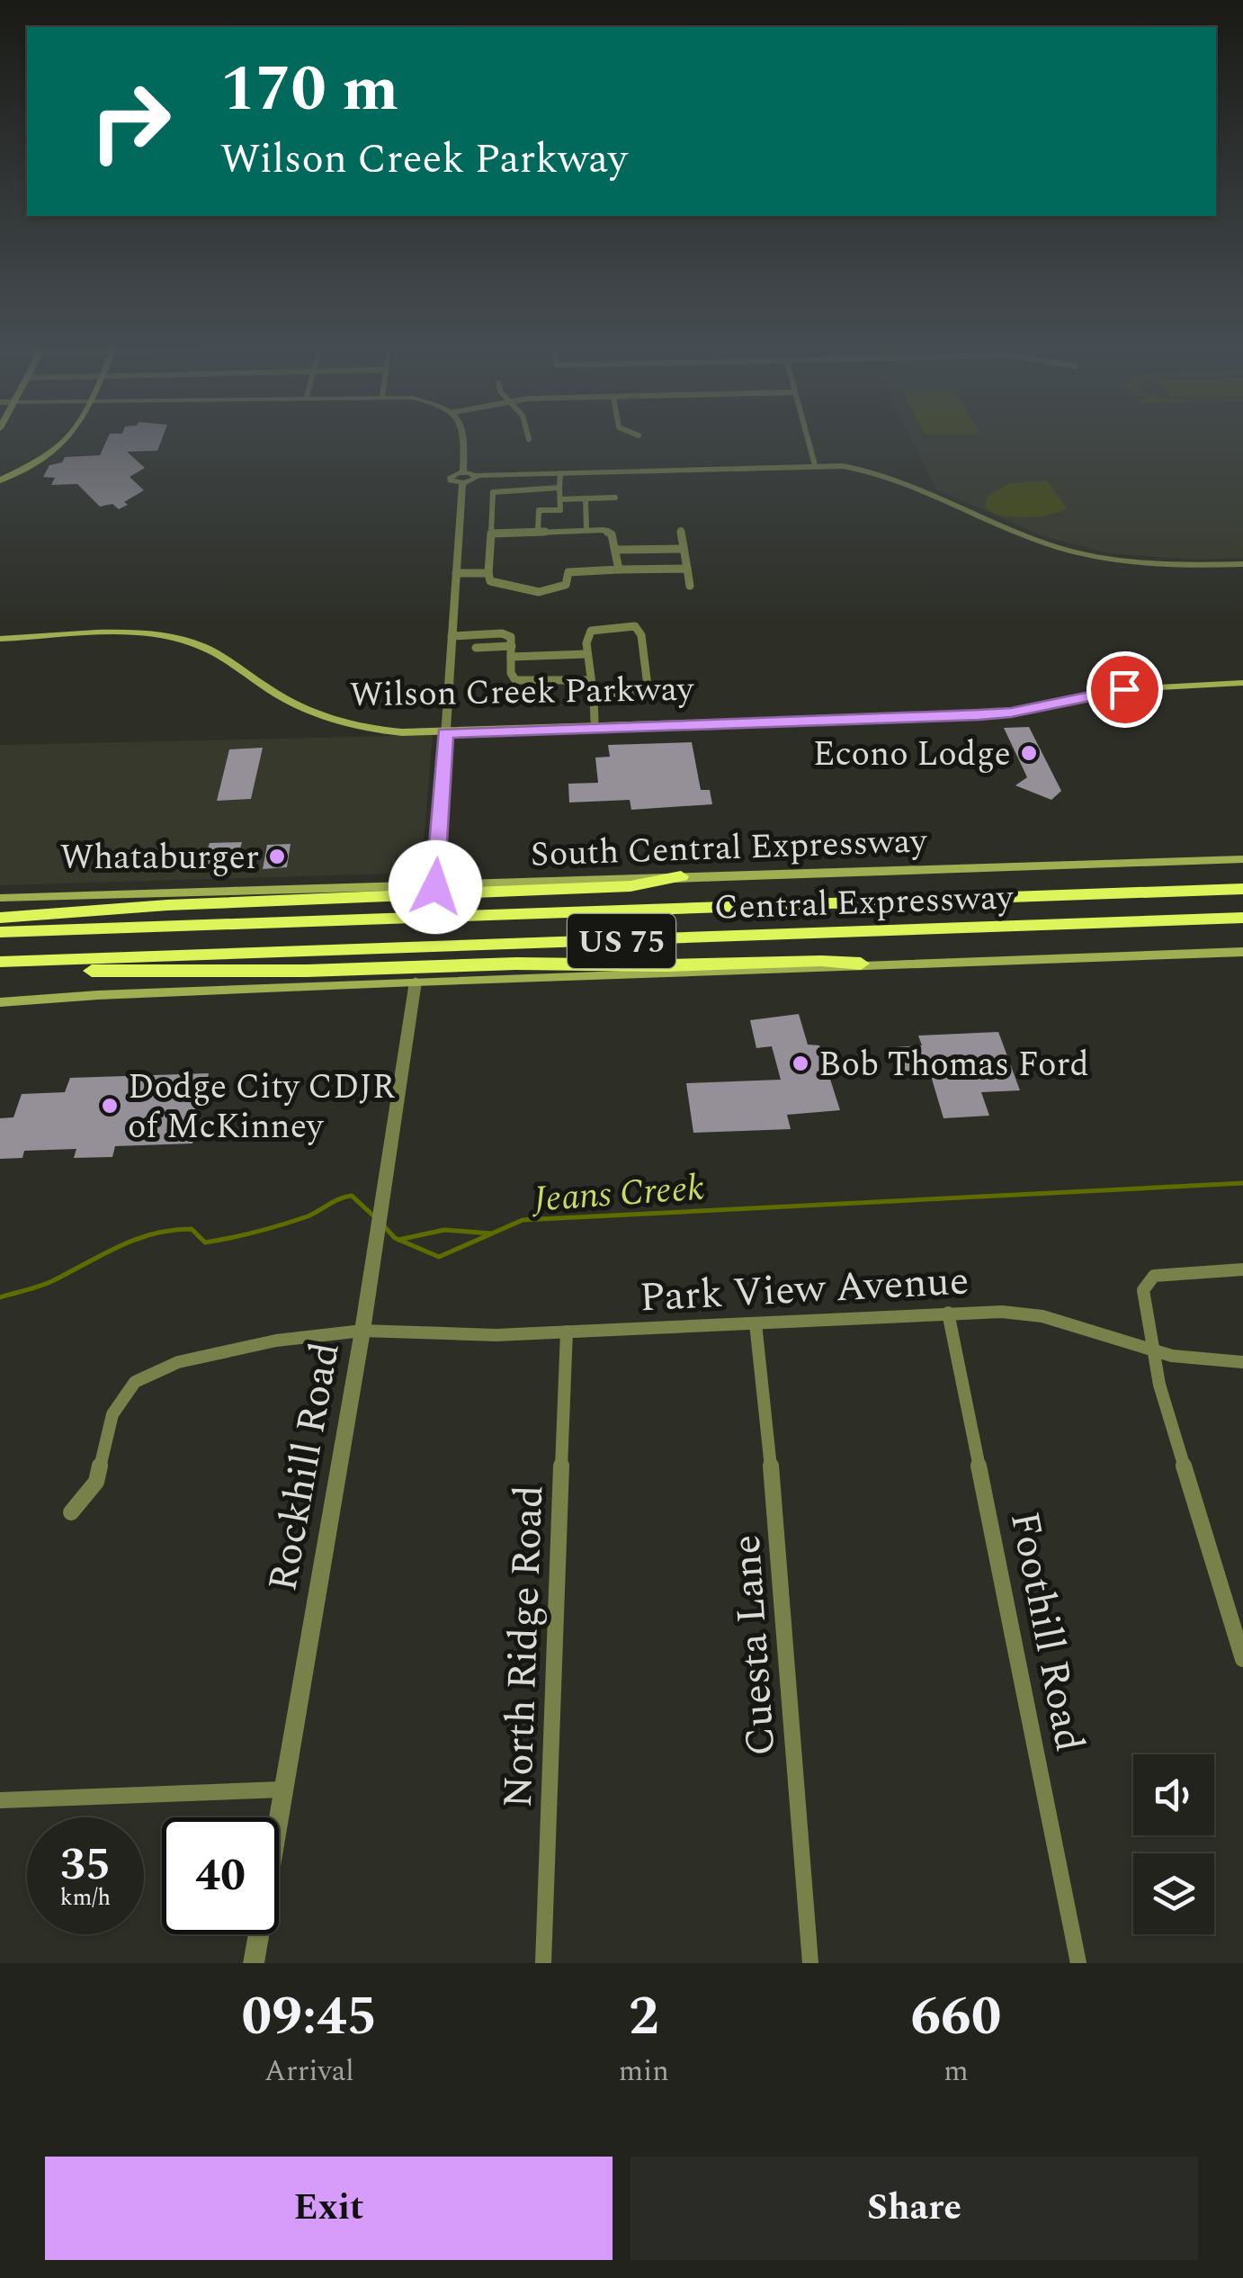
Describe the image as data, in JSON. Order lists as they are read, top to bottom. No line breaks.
{"streets":{"highway":["Central Expressway","US 75"],"main road":["Wilson Creek Parkway","South Central Expressway"],"street":["Park View Avenue","Rockhill Road","Foothill Road","Cuesta Lane","North Ridge Road"]},"crossings":[["Park View Avenue","Rockhill Road"],["Park View Avenue","Foothill Road"],["Park View Avenue","Cuesta Lane"],["Park View Avenue","North Ridge Road"]],"water":["Jeans Creek"],"places":["Econo Lodge","Whataburger","Bob Thomas Ford","Dodge City CDJR of McKinney"],"page":{"turn":["170 m","Wilson Creek Parkway"],"speed":"35 km/h","limit":"40","eta":["09:45","Arrival","2","min","660","m"],"buttons":["Exit","Share"]}}
